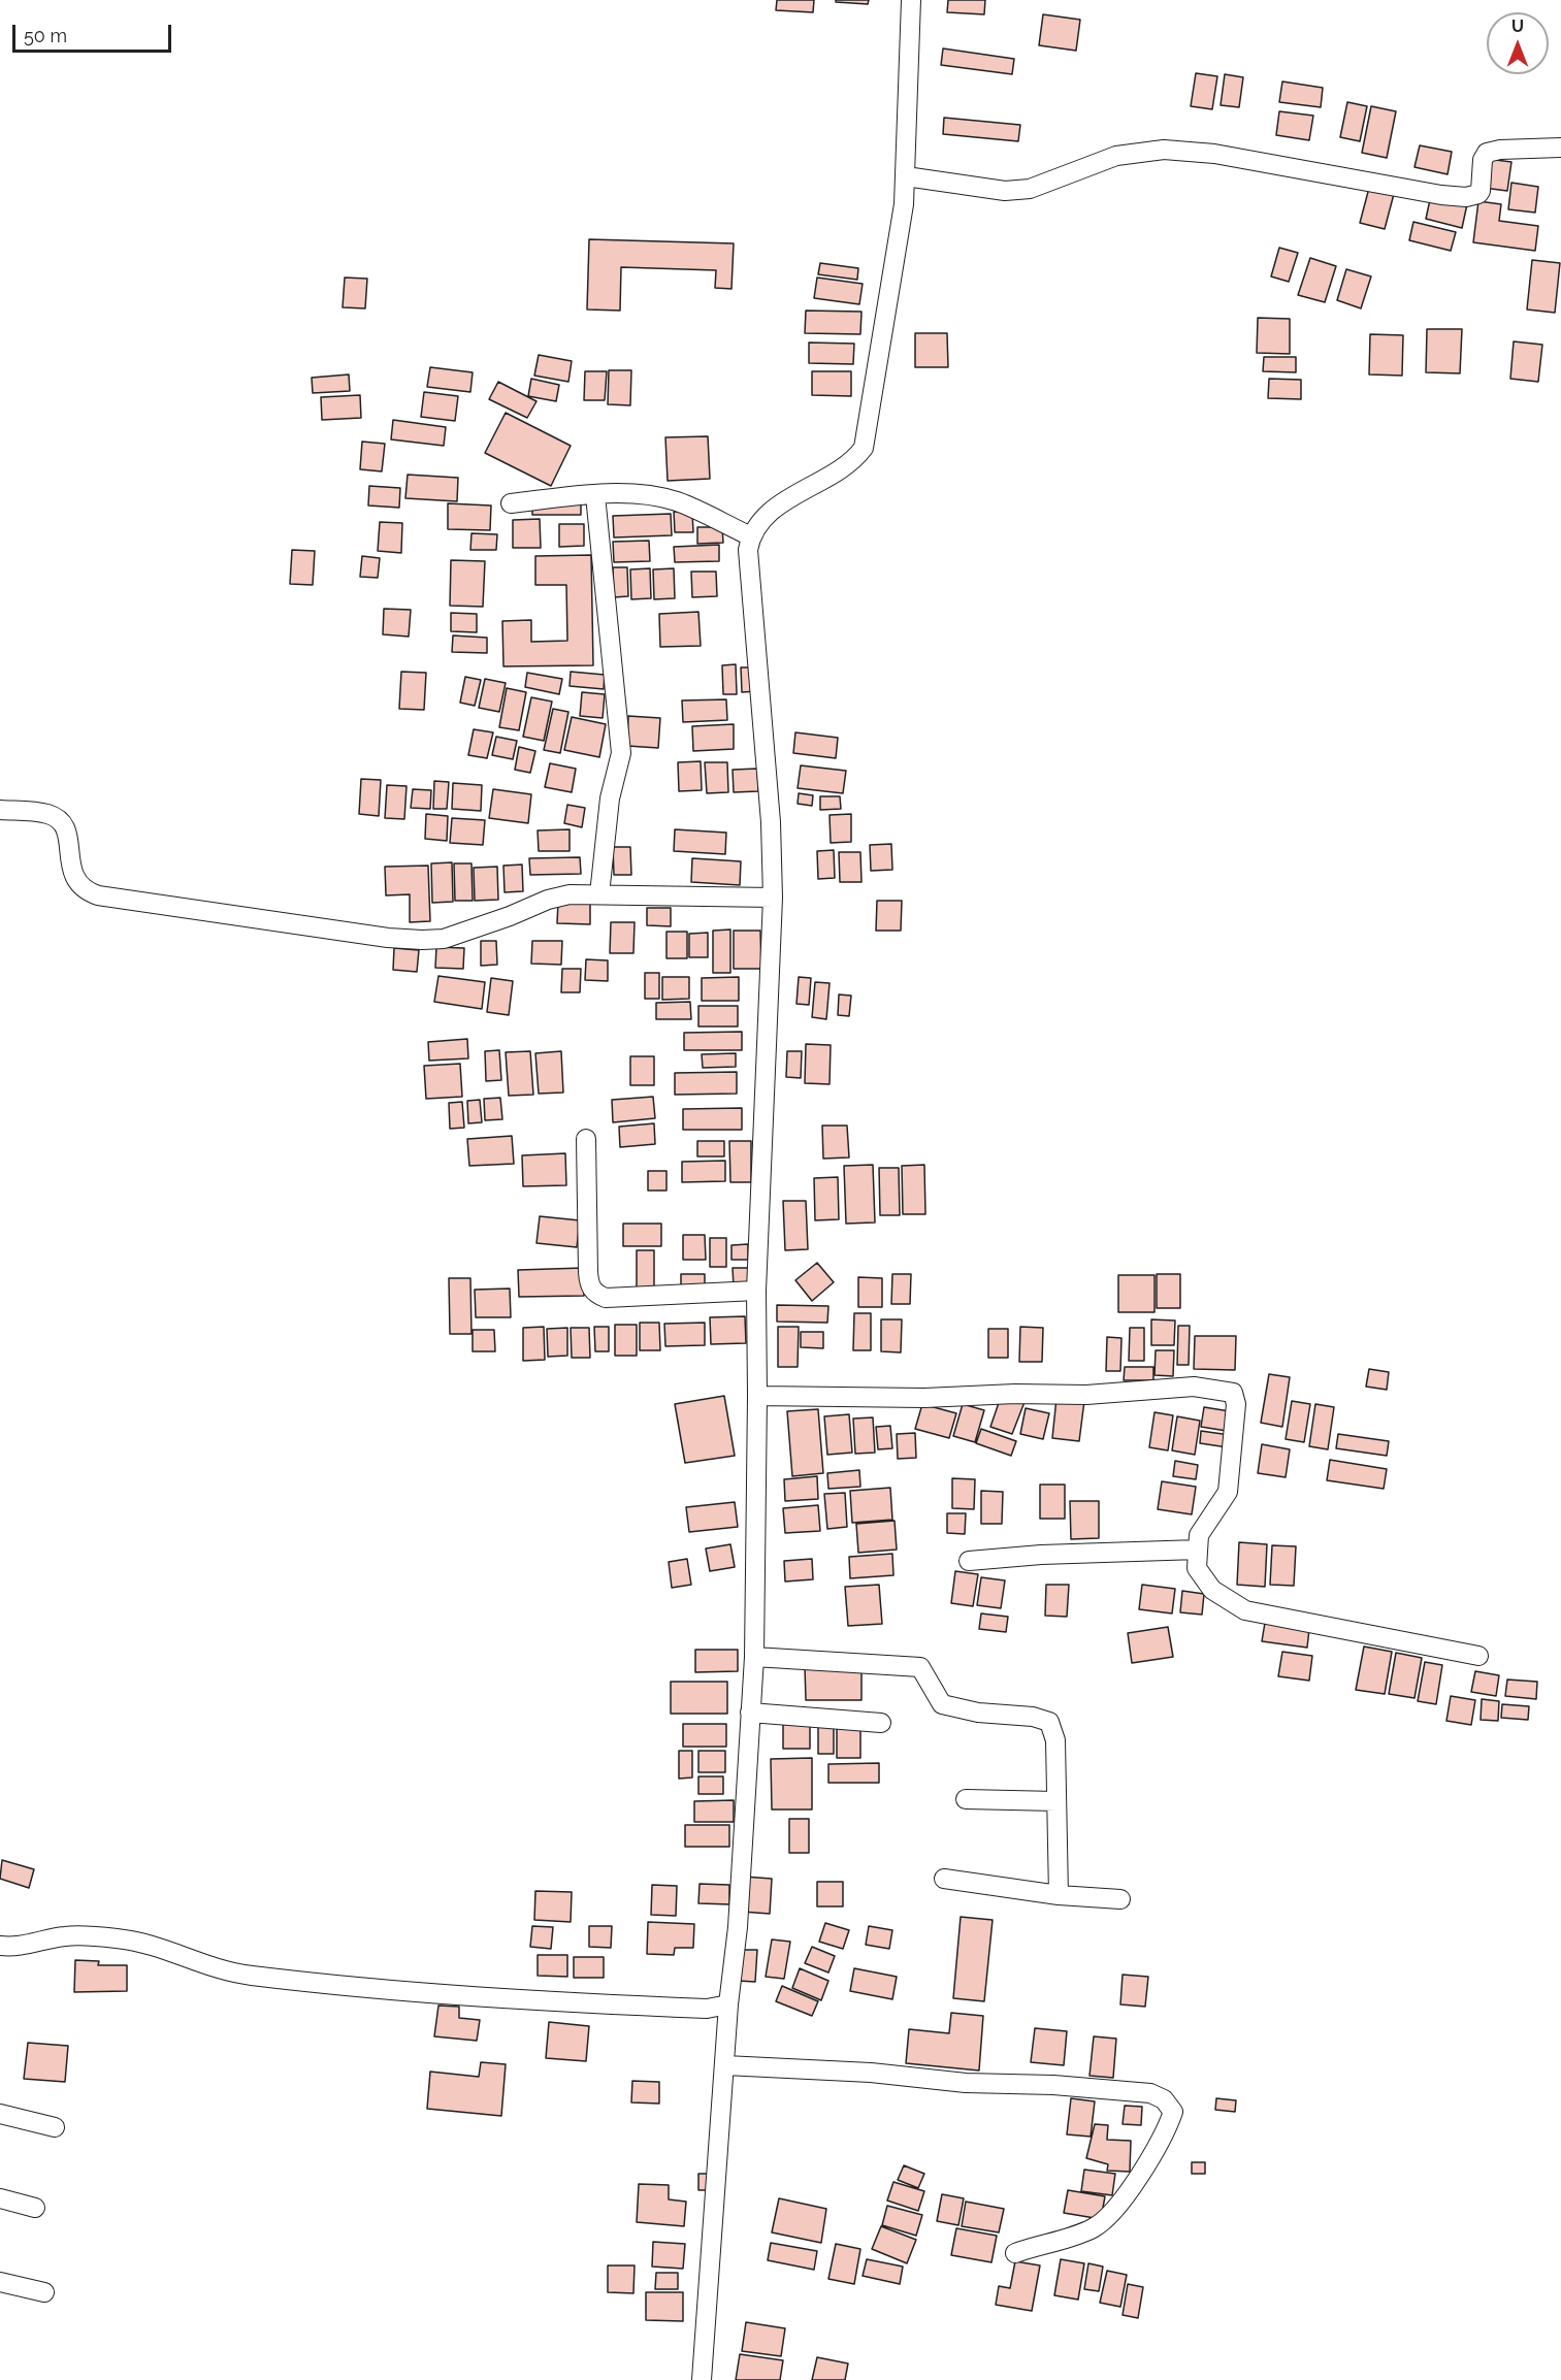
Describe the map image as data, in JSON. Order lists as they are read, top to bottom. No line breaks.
{"scale_bar":"50 m","north":"top"}
